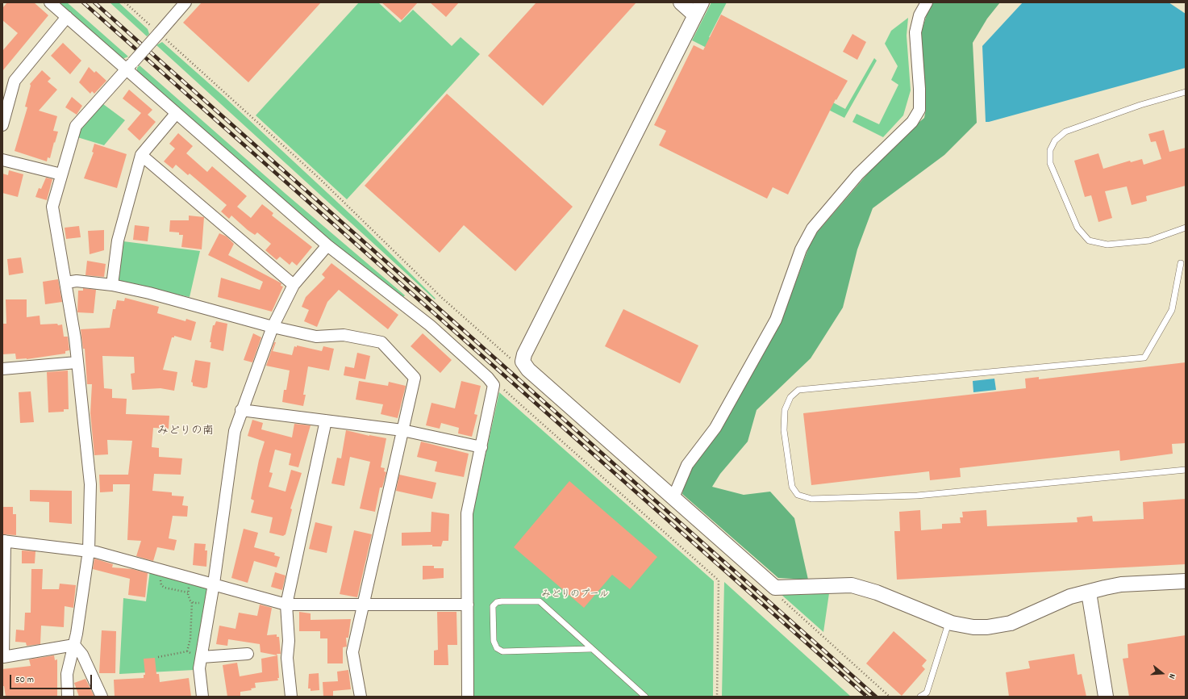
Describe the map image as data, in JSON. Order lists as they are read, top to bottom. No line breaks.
{"districts":["みどりの南"],"parks":["みどりのプール"],"scale_bar":"50 m","north":"right"}
